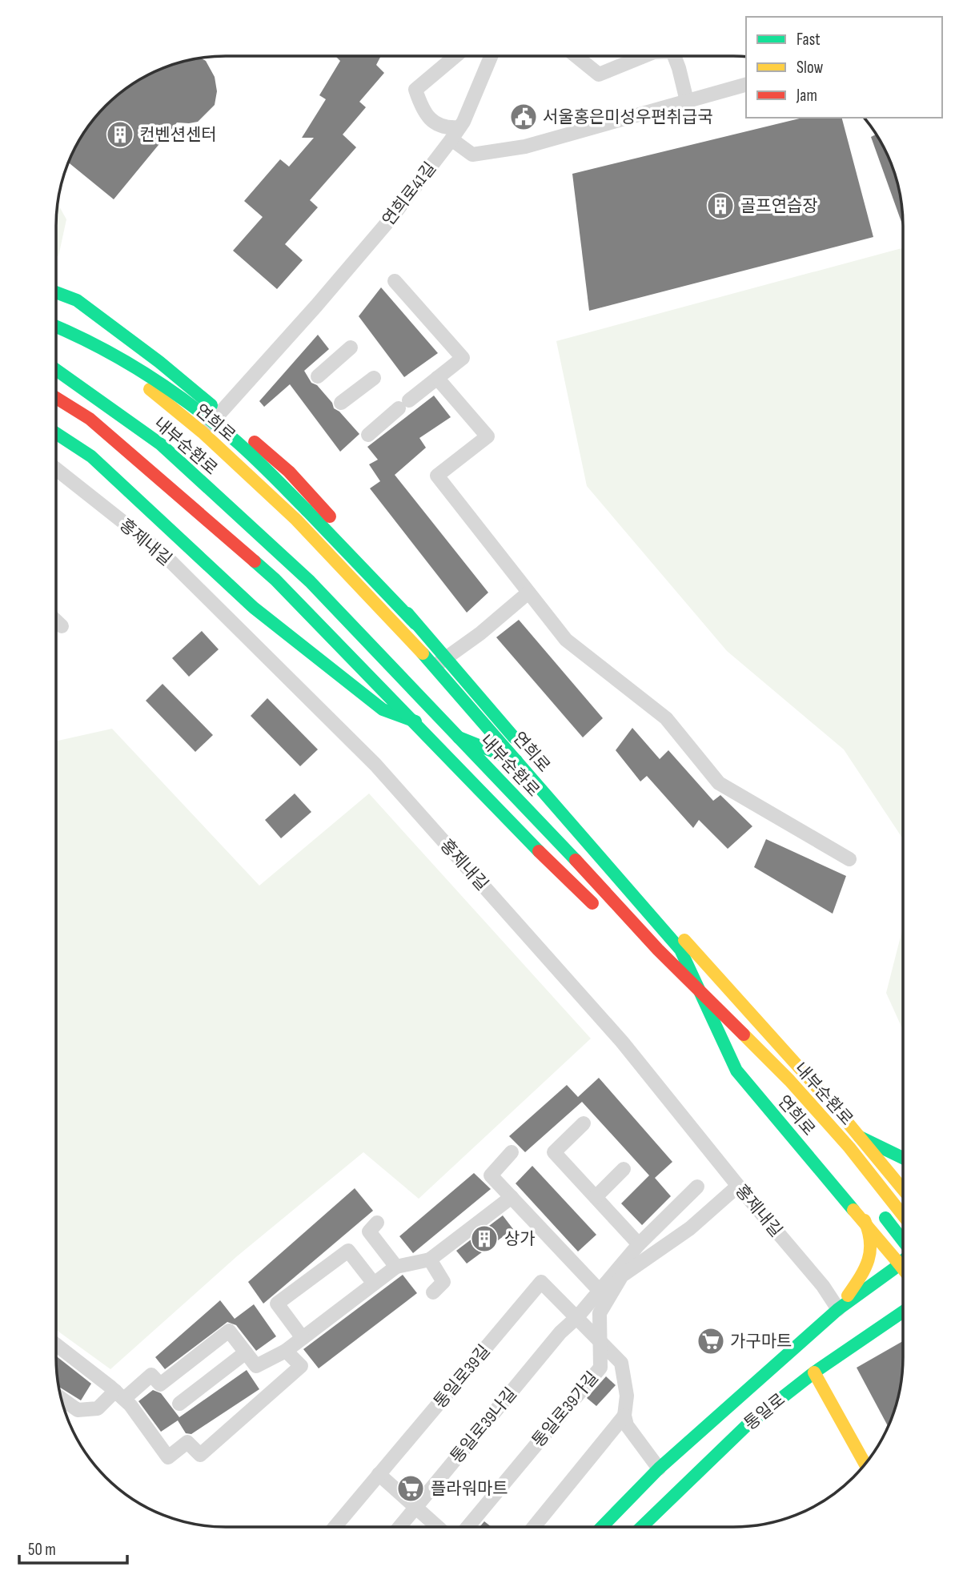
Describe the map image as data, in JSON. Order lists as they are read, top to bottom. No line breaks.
{"streets":{"main road":["연희로","내부순환로","통일로"],"street":["연희로41길","홍제내길","통일로39길","통일로39가길","통일로39나길"]},"crossings":[["연희로41길","연희로"],["연희로","통일로"],["홍제내길","통일로"],["통일로39길","통일로39가길"],["통일로39길","통일로39나길"]],"places":{"public building":["서울홍은미성우편취급국"],"building":["컨벤션센터","골프연습장","상가"],"supermarket":["가구마트","플라워마트"]},"legend":["Fast","Slow","Jam"],"scale_bar":"50 m"}
